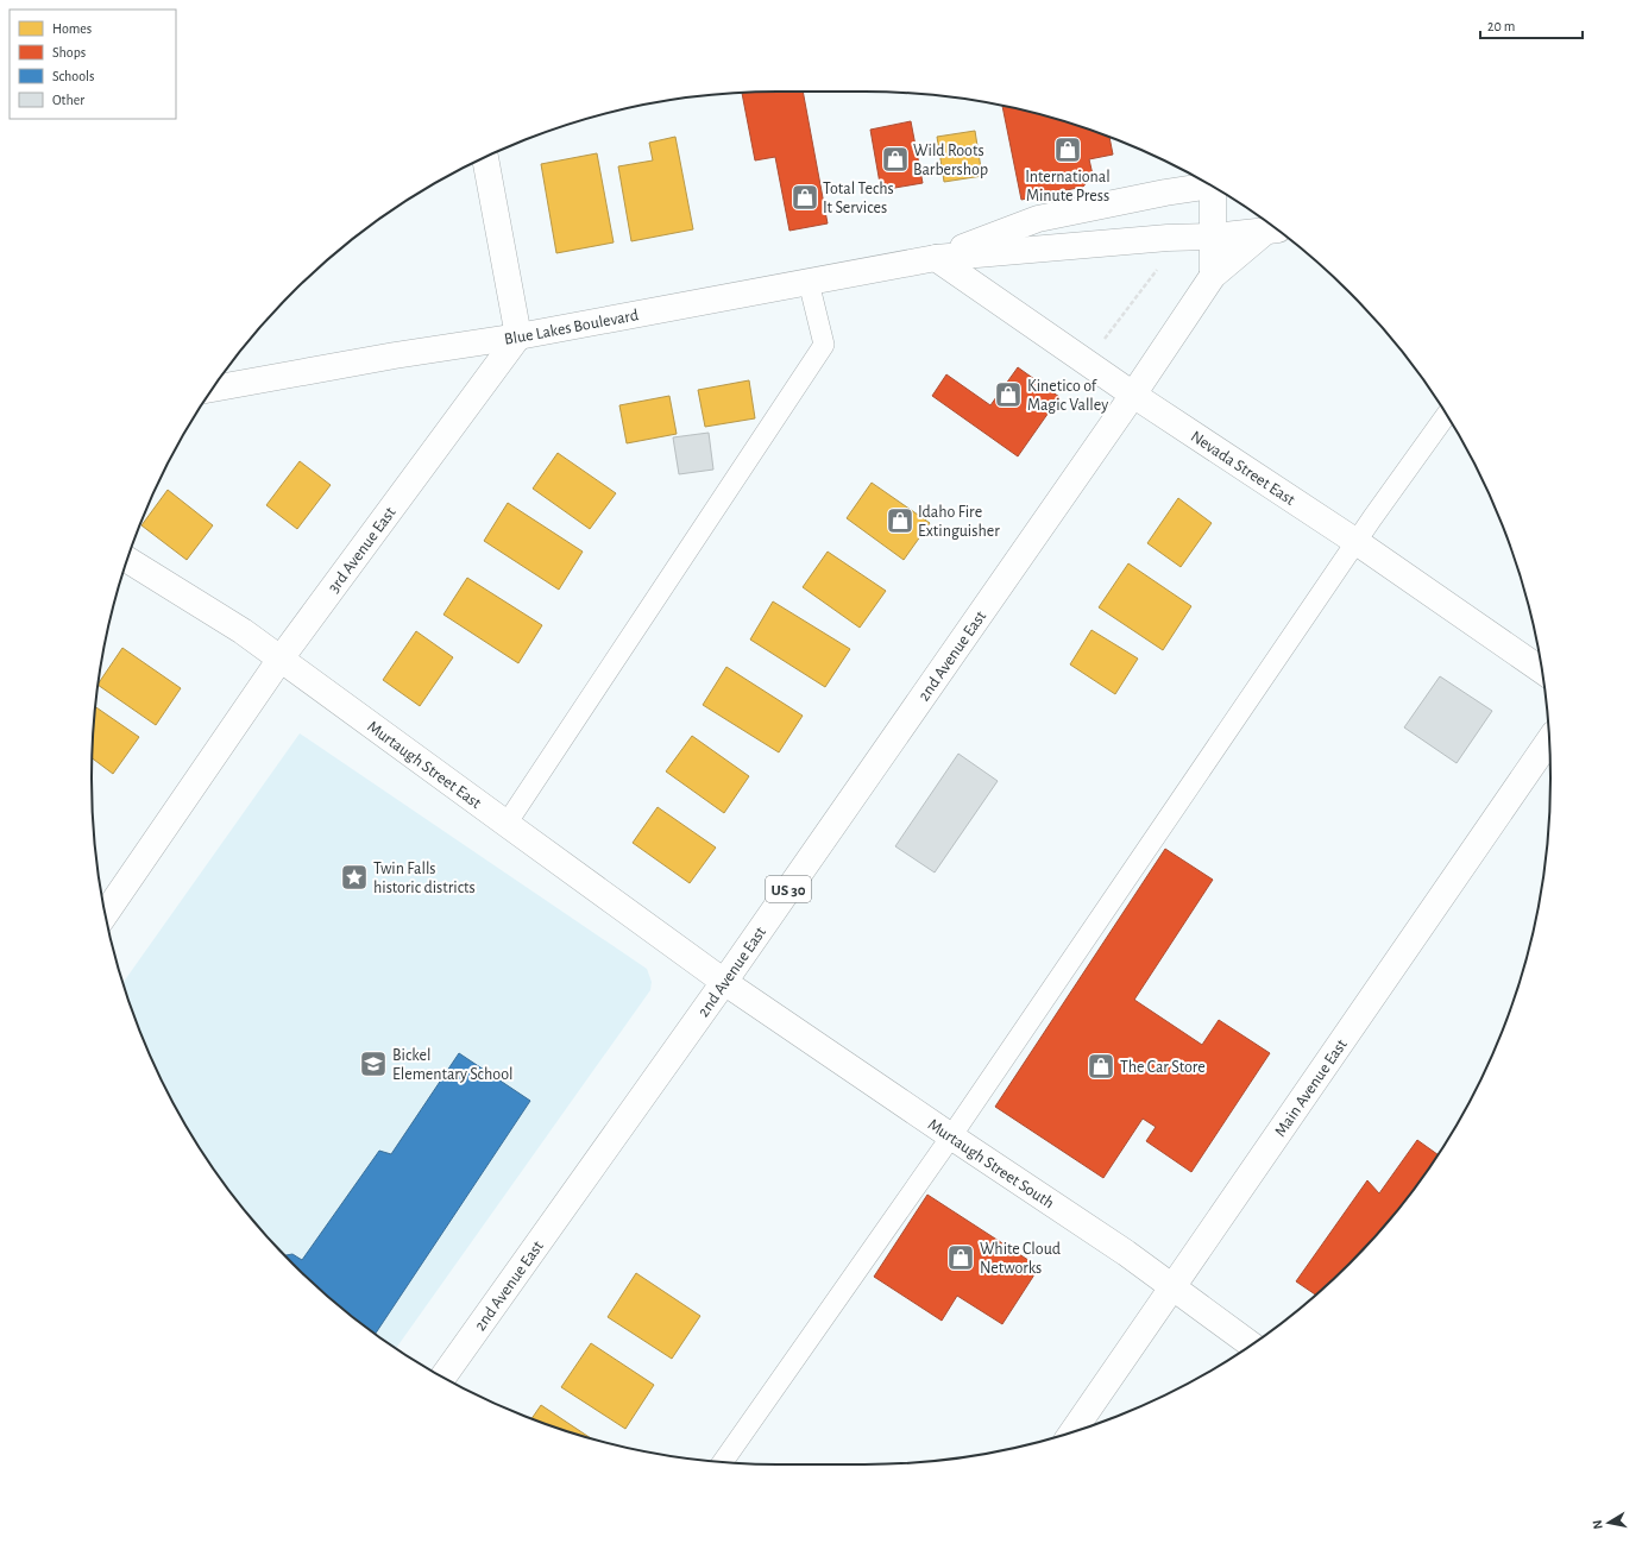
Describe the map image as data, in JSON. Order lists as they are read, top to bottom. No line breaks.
{"streets":{"street":["Blue Lakes Boulevard","Nevada Street East","3rd Avenue East","2nd Avenue East","Murtaugh Street East","US 30","Main Avenue East","Murtaugh Street South"]},"crossings":[["Blue Lakes Boulevard","Nevada Street East"],["Blue Lakes Boulevard","3rd Avenue East"],["Nevada Street East","2nd Avenue East"],["3rd Avenue East","Murtaugh Street East"],["2nd Avenue East","Murtaugh Street East"],["2nd Avenue East","Murtaugh Street South"],["Murtaugh Street East","Murtaugh Street South"],["Main Avenue East","Murtaugh Street South"]],"places":{"shop":["International Minute Press","Wild Roots Barbershop","Total Techs It Services","Kinetico of Magic Valley","Idaho Fire Extinguisher","The Car Store","White Cloud Networks"],"place":["Twin Falls historic districts"],"school or university":["Bickel Elementary School"]},"legend":["Homes","Shops","Schools","Other"],"scale_bar":"20 m","north":"left"}
